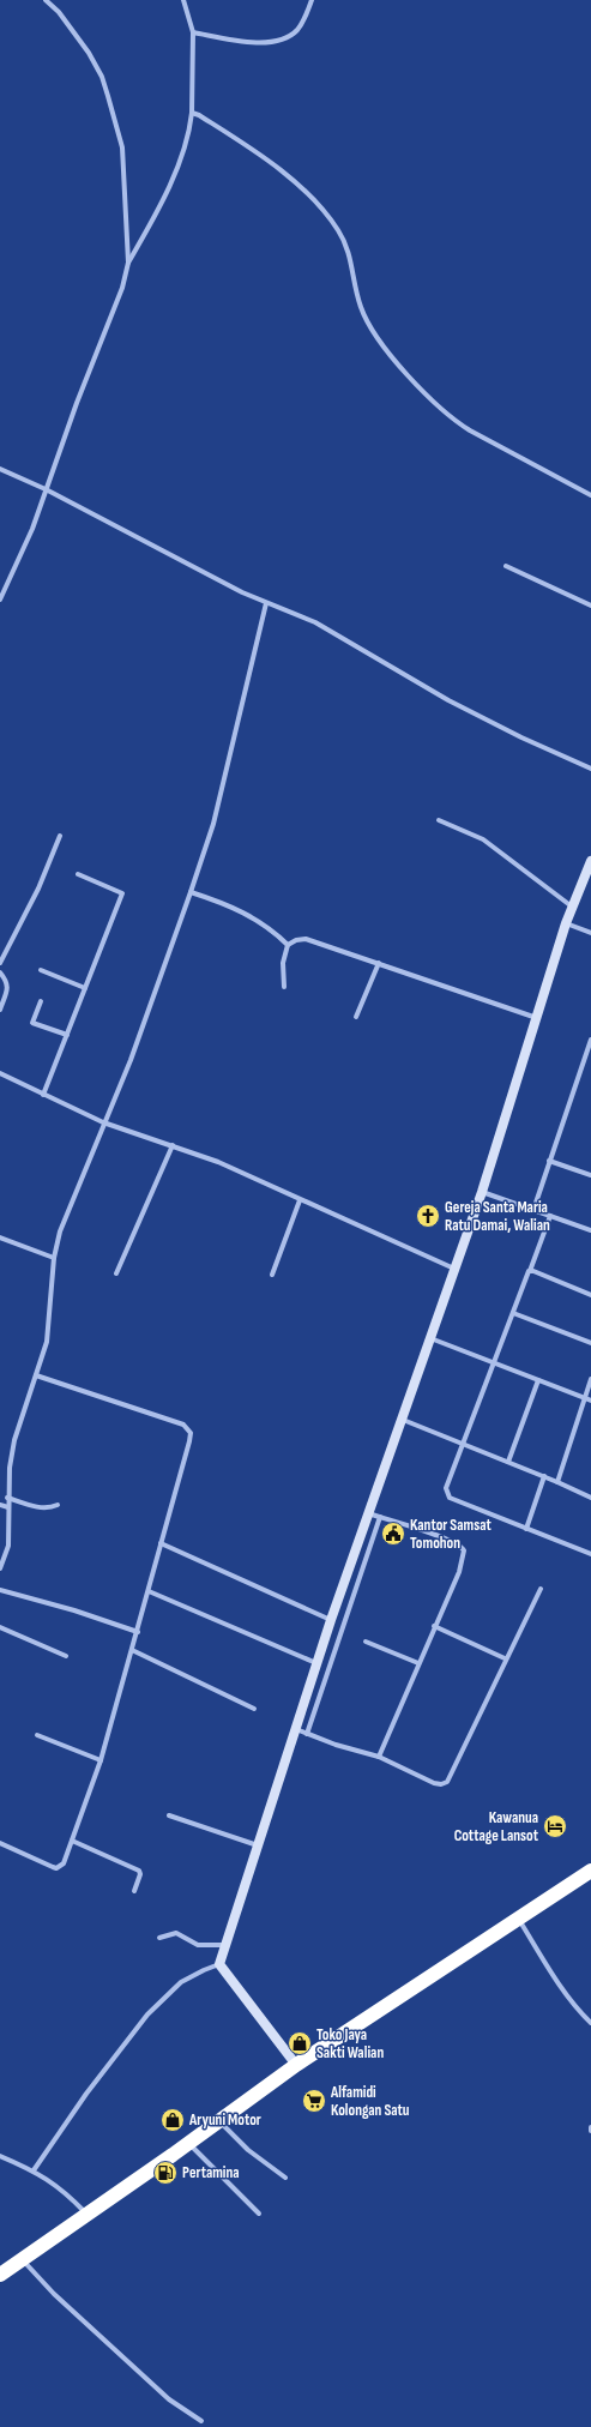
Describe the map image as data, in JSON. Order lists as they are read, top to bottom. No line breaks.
{"places":{"church":["Gereja Santa Maria Ratu Damai, Walian"],"public building":["Kantor Samsat Tomohon"],"hotel":["Kawanua Cottage Lansot"],"shop":["Toko Jaya Sakti Walian","Aryuni Motor"],"supermarket":["Alfamidi Kolongan Satu"],"fuel station":["Pertamina"]}}
